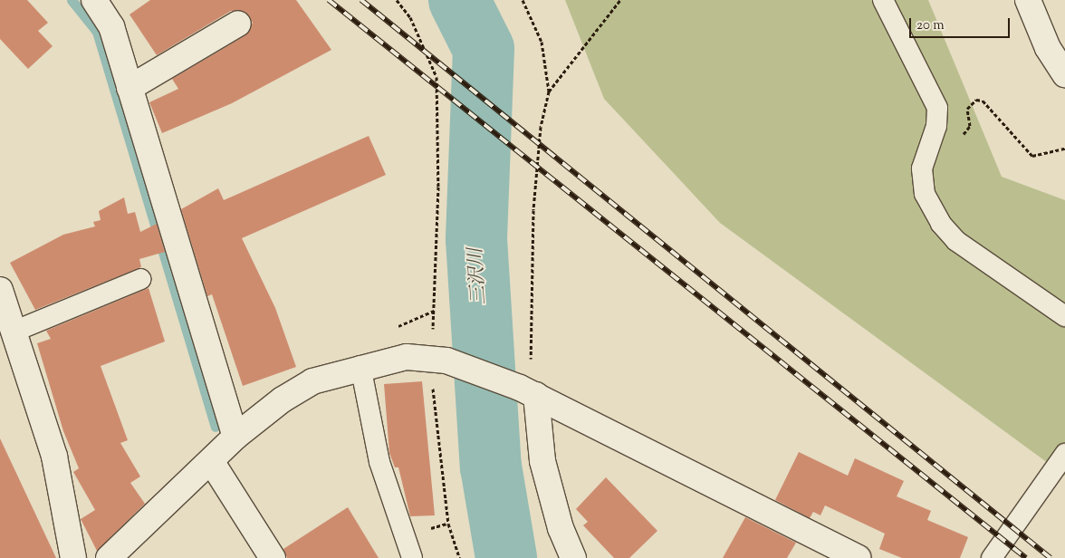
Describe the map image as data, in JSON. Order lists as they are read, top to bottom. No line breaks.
{"water":["三沢川"],"scale_bar":"20 m"}
